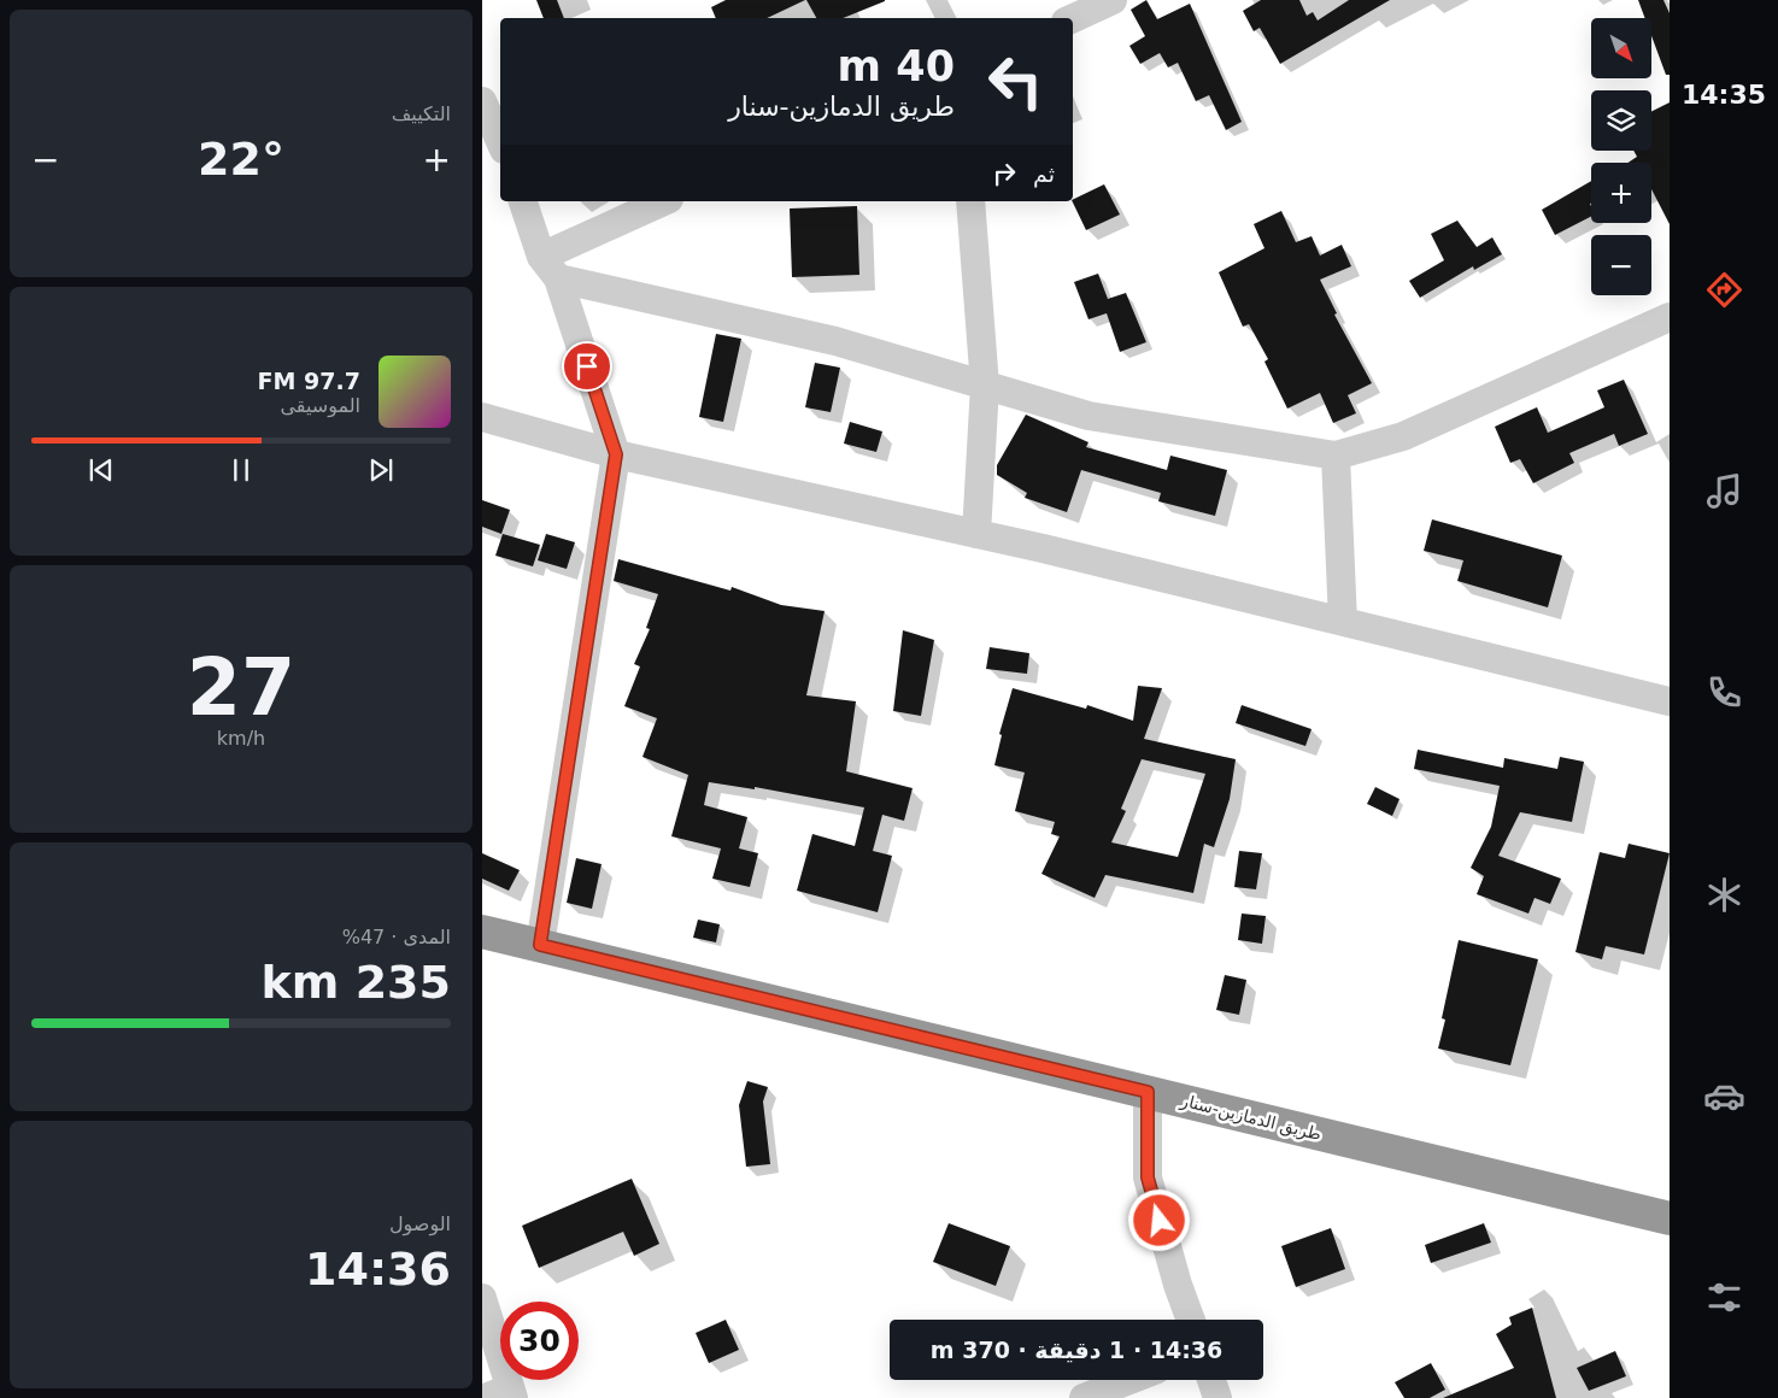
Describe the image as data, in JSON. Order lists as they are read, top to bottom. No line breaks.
{"streets":{"highway":["طريق الدمازين-سنار"]},"north":"bottom right","page":{"tabs":"14:35","tile":["التكييف",["27","km/h"],["المدى · 47%","235 km"],["الوصول","14:36"]],"map_buttons":["+","−"],"turn":["40 m","طريق الدمازين-سنار"],"heat":["−","22°","+"],"then":"ثم","song":["97.7 FM","الموسيقى"],"limit":"30","trip":"14:36 · 1 دقيقة · 370 m"}}
